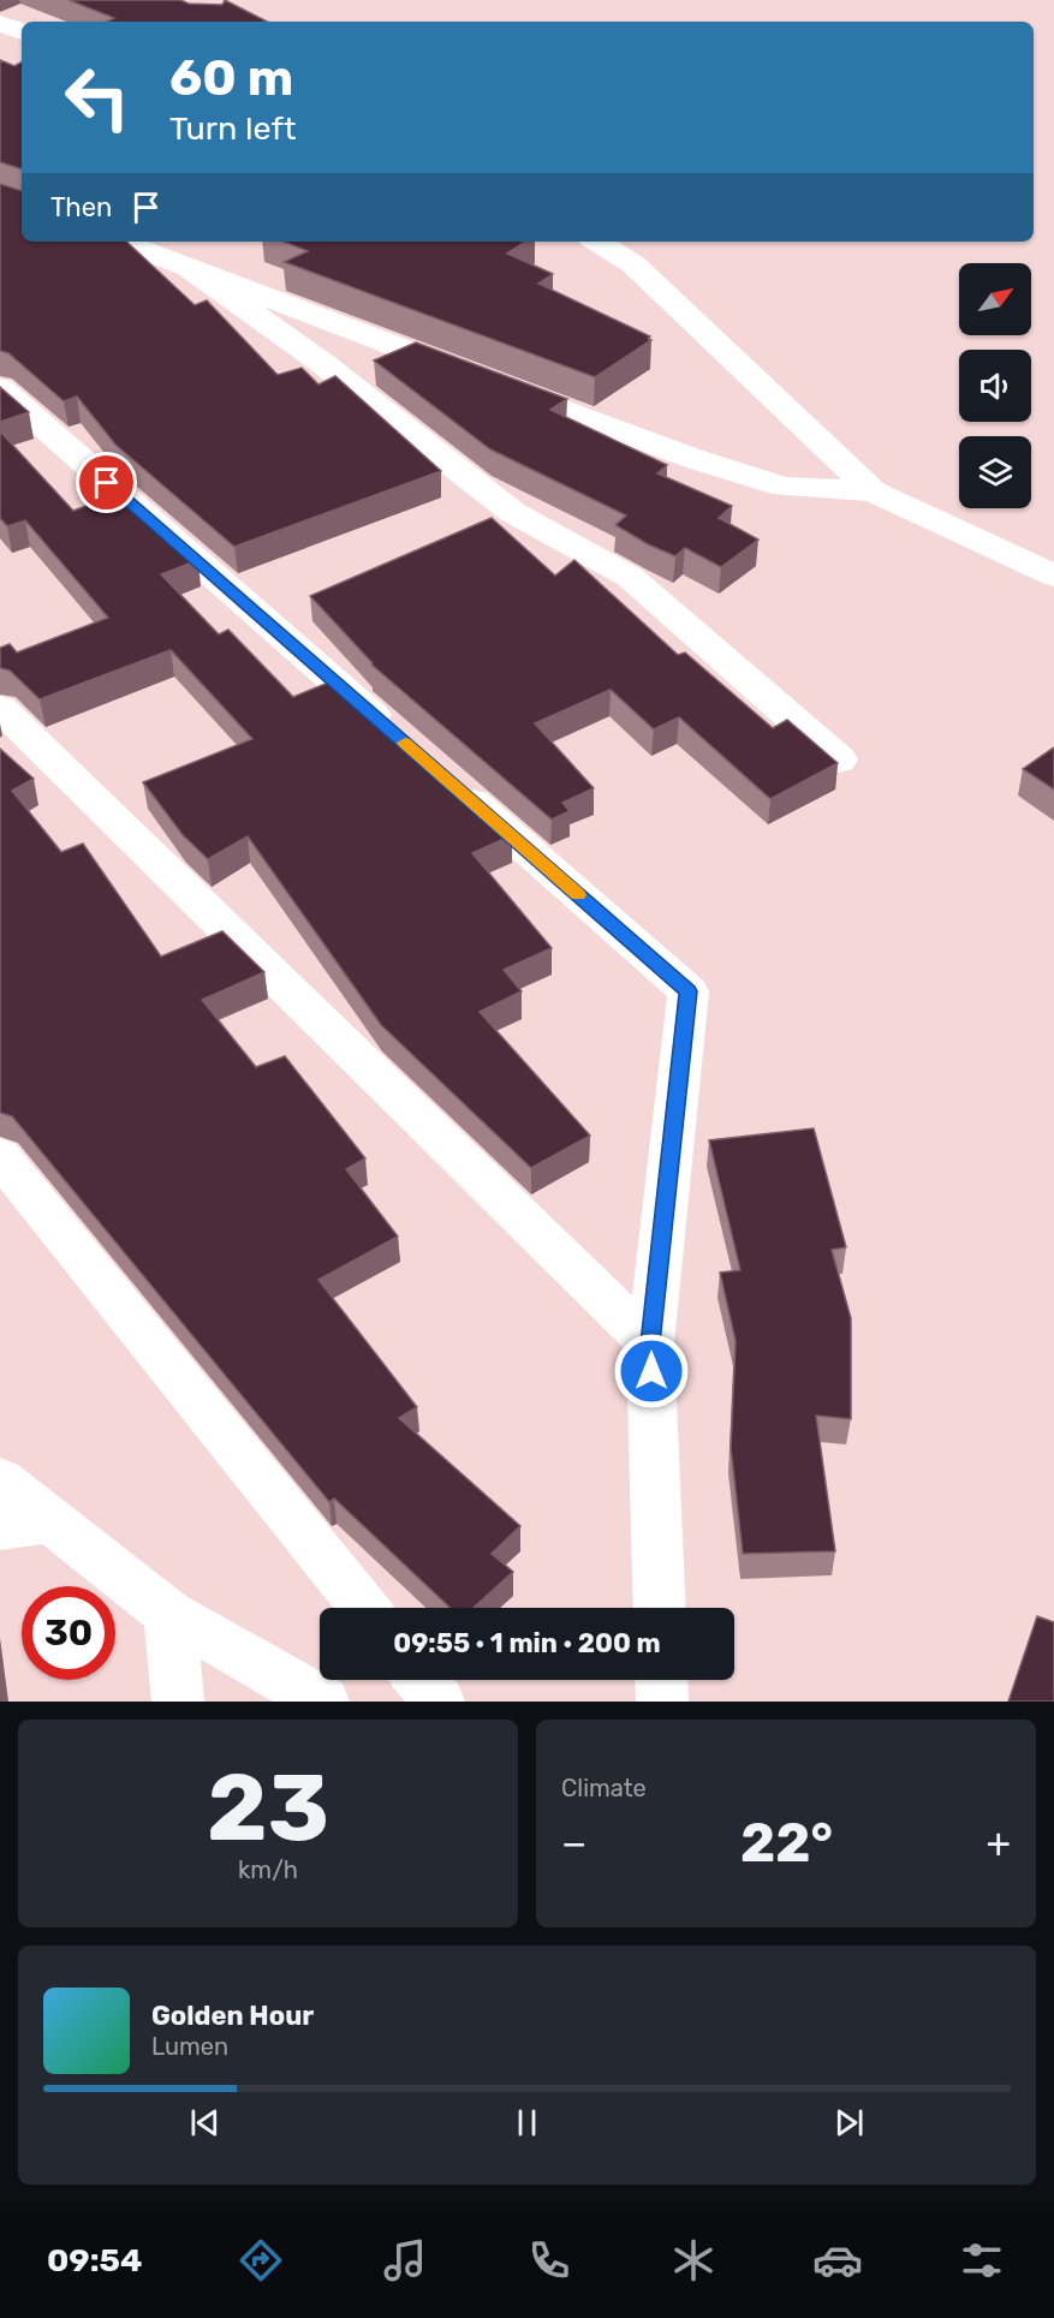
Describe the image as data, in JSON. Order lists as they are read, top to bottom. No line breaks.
{"north":"top right","page":{"turn":["60 m","Turn left"],"then":"Then","limit":"30","trip":"09:55 · 1 min · 200 m","tile":[["23","km/h"],"Climate"],"heat":["−","22°","+"],"song":["Golden Hour","Lumen"],"tabs":"09:54"}}
